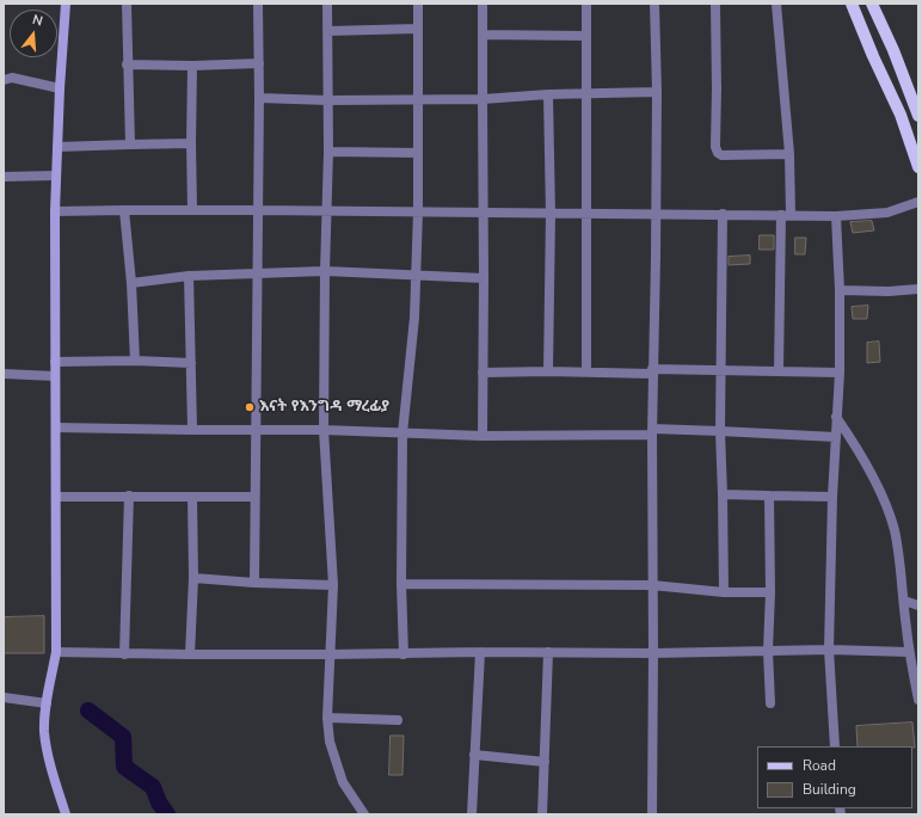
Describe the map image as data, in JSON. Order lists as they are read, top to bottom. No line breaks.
{"places":["እናት የእንግዳ ማረፊያ"],"legend":["Road","Building"],"north":"top"}
